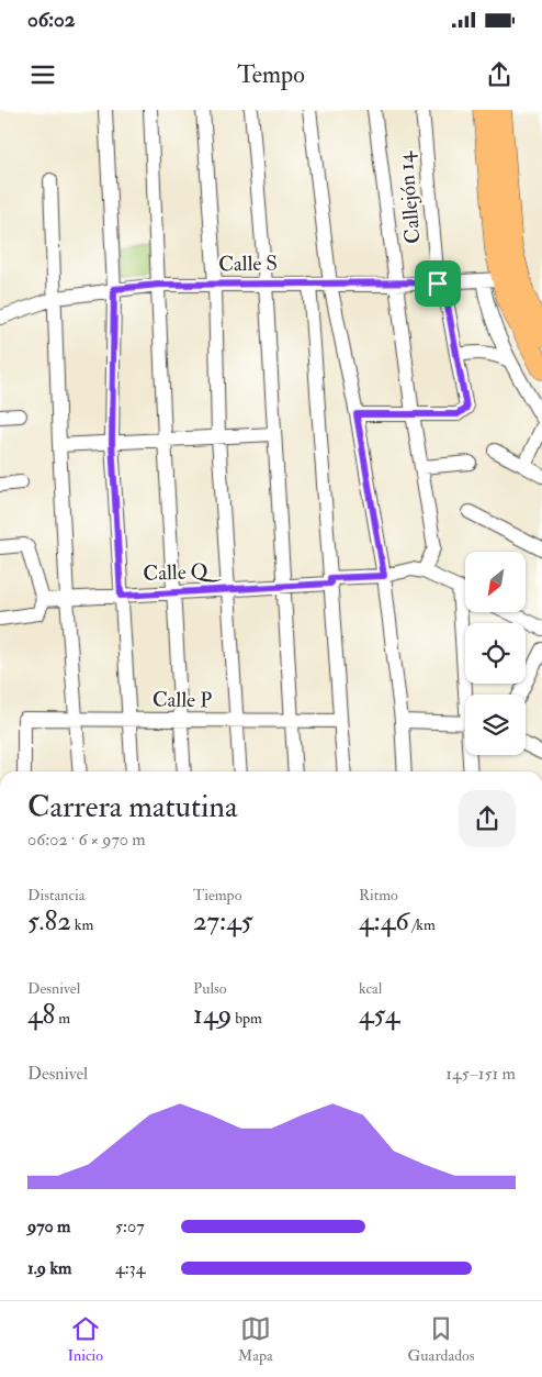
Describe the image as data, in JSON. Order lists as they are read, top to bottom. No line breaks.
{"streets":{"street":["Callejón 14","Calle S","Calle Q","Calle P"]},"crossings":[["Callejón 14","Calle S"]],"north":"bottom left","page":{"status":"06:02","header":"Tempo","heading":["Carrera matutina","06:02 · 6 × 970 m"],"stats":[["Distancia","5.82 km"],["Tiempo","27:45"],["Ritmo","4:46 /km"],["Desnivel","48 m"],["Pulso","149 bpm"],["kcal","454"]],"chart":["Desnivel","145–151 m"],"list":[{"name":"970 m","note":"5:07"},{"name":"1.9 km","note":"4:34"}],"tabs":["Inicio","Mapa","Guardados"]}}
